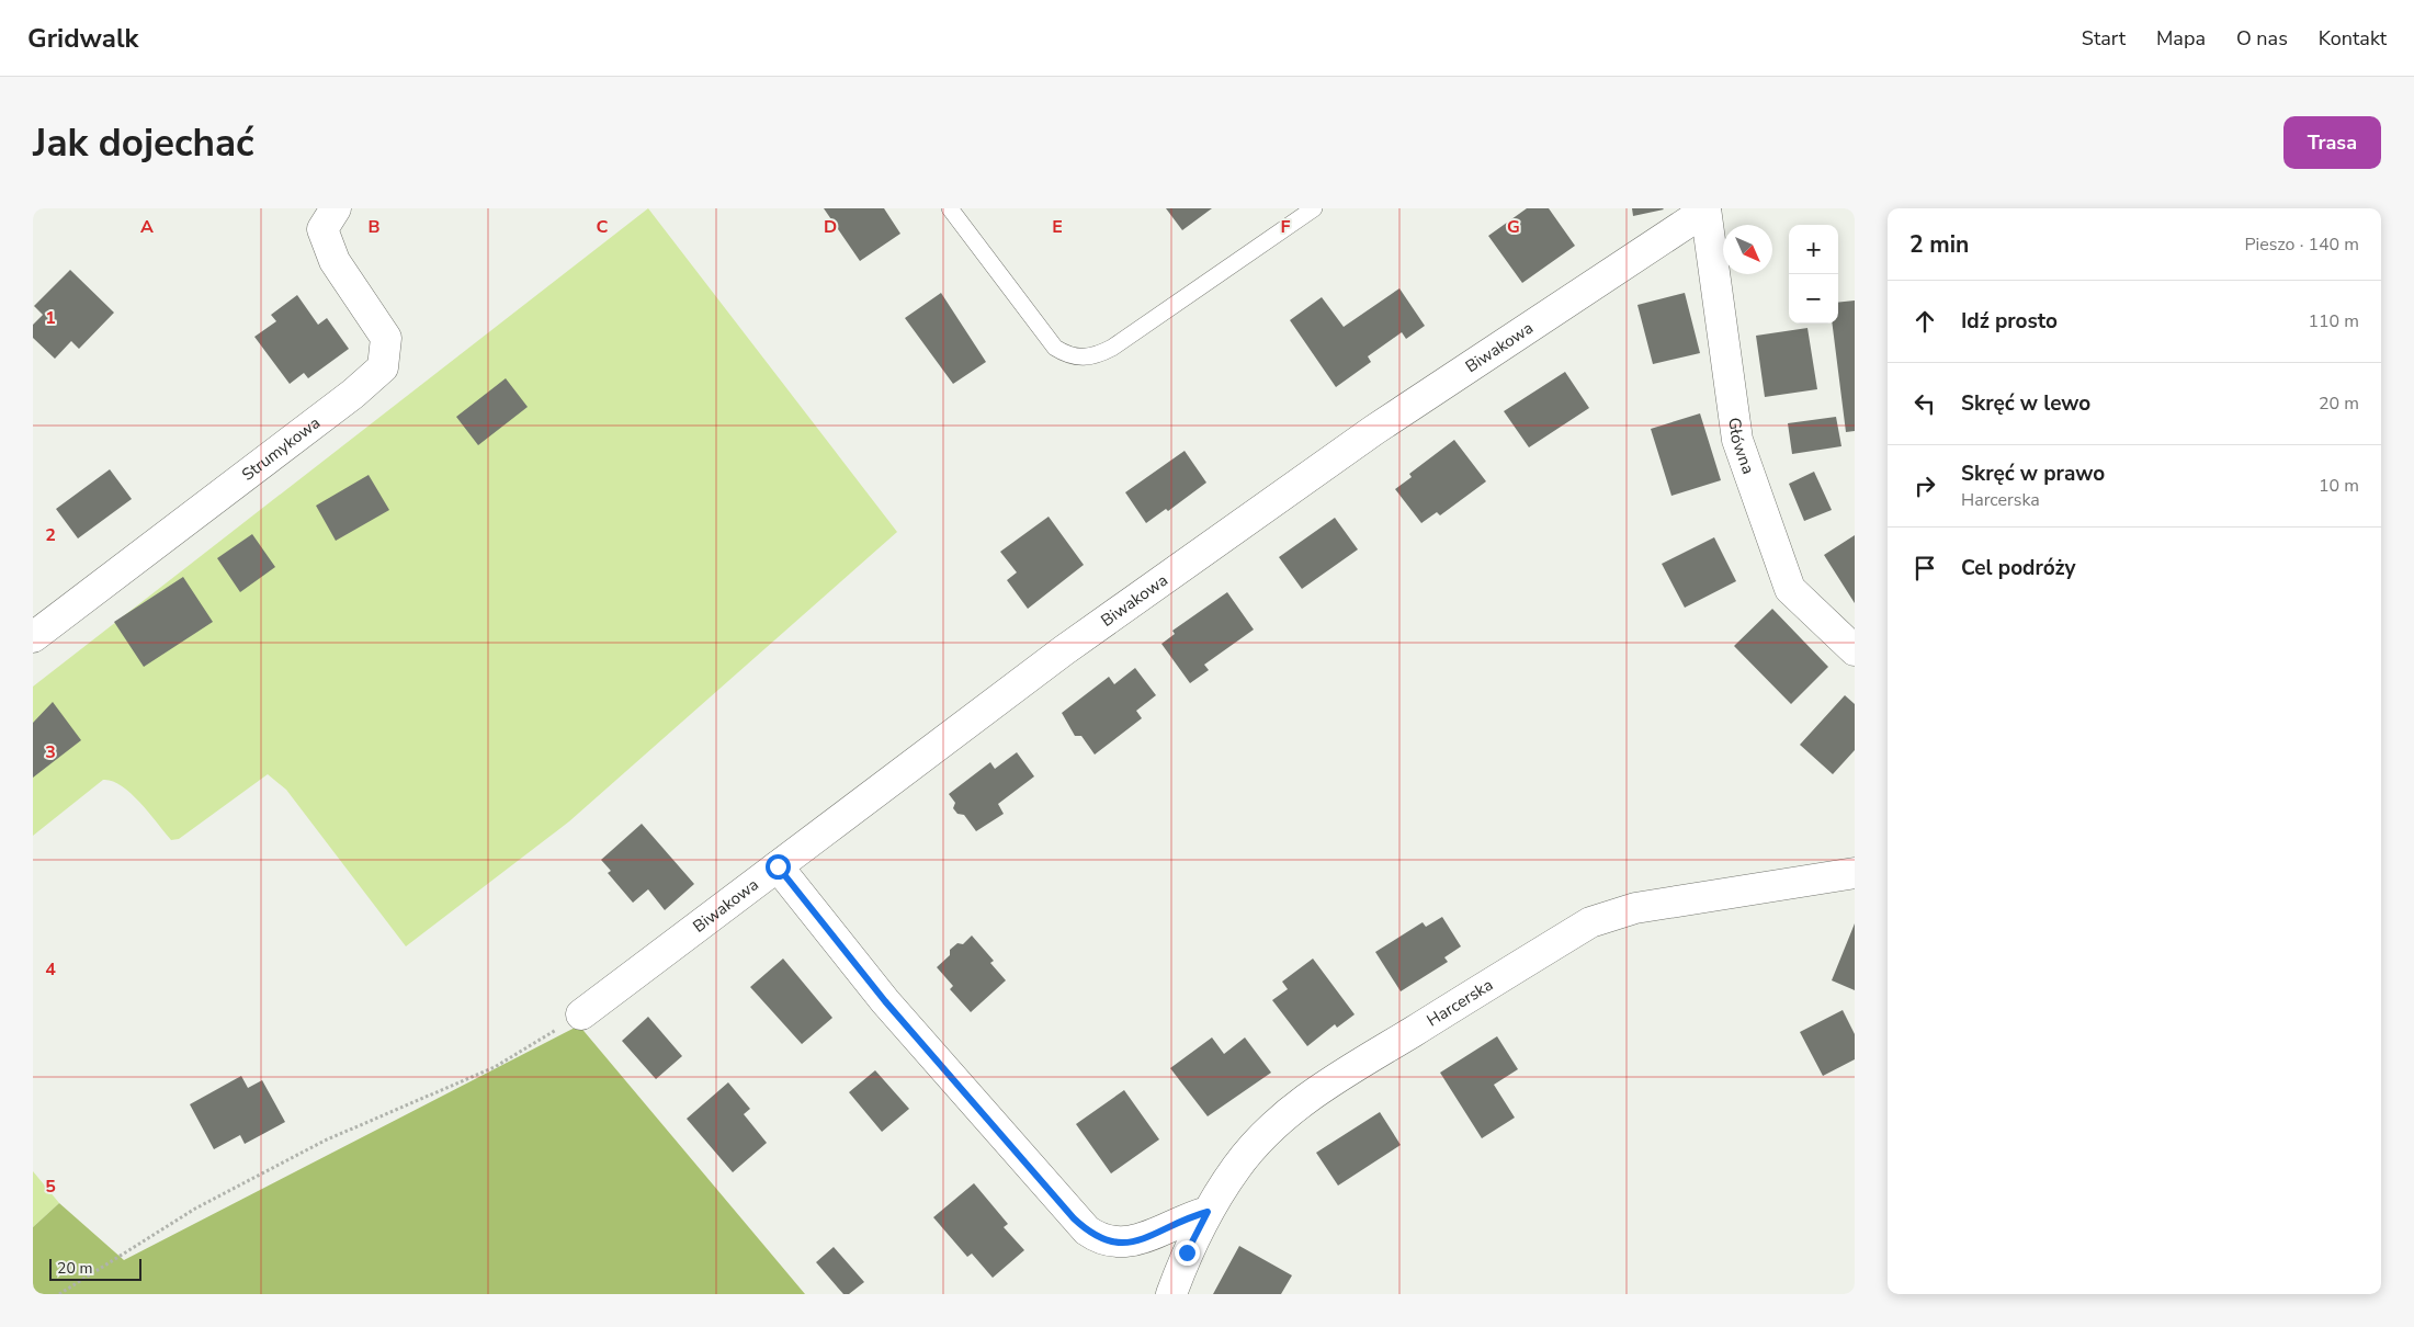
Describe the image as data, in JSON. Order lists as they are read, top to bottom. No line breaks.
{"streets":{"street":["Biwakowa","Główna","Strumykowa","Harcerska"]},"crossings":[["Biwakowa","Główna"]],"scale_bar":"20 m","north":"bottom right","page":{"header":"Gridwalk","nav":["Start","Mapa","O nas","Kontakt"],"buttons":"Trasa","title":"Jak dojechać","heading":["2 min","Pieszo · 140 m"],"map_buttons":["+","−"],"list":[["Idź prosto","110 m"],["Skręć w lewo","20 m"],["Skręć w prawo","Harcerska","10 m"],"Cel podróży"],"scale":"20 m"},"grid":{"columns":["A","B","C","D","E","F","G"],"rows":["1","2","3","4","5"]}}
